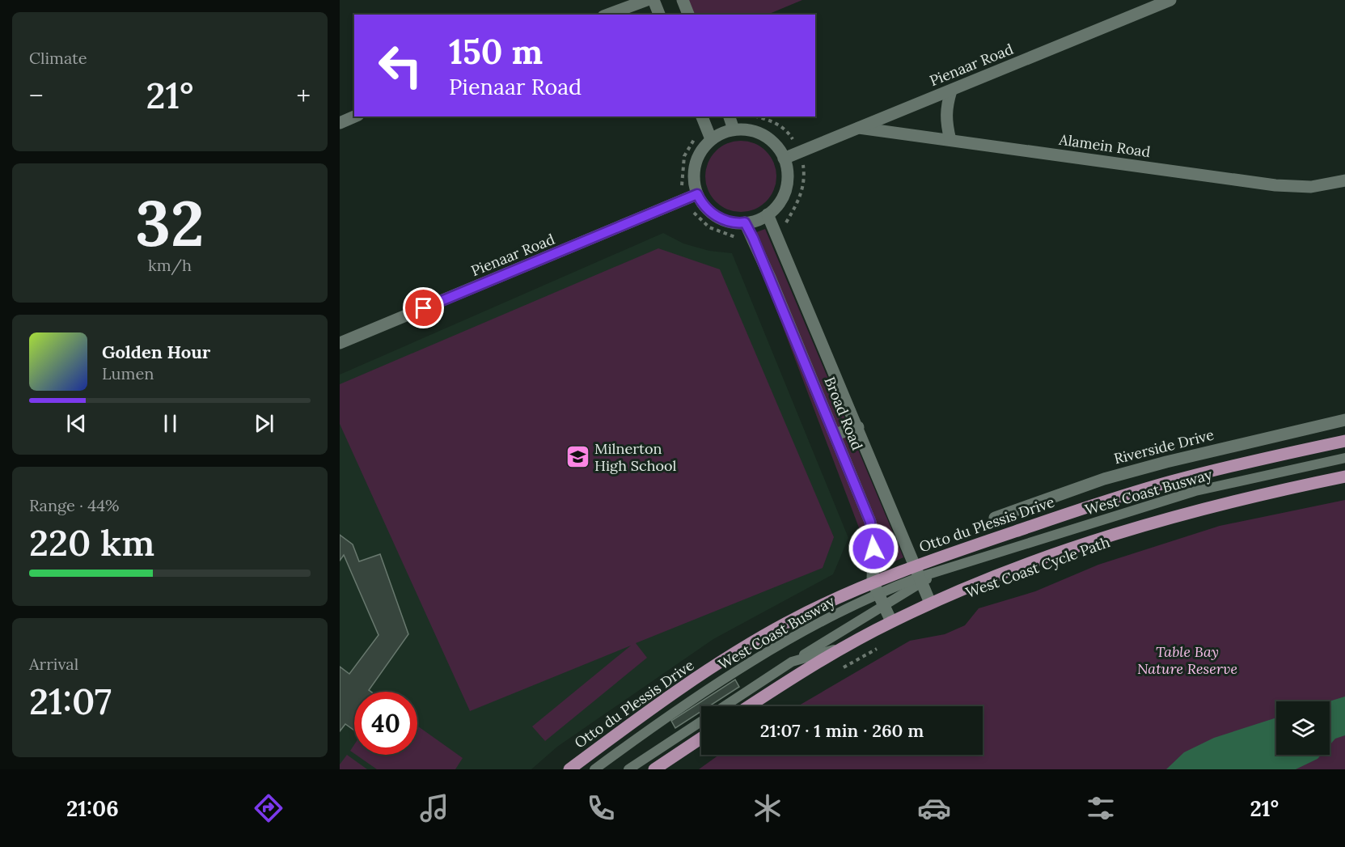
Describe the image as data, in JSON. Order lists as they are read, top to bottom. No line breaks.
{"streets":{"main road":["Otto du Plessis Drive"],"street":["Pienaar Road","Alamein Road","Broad Road","Riverside Drive"],"lane":["West Coast Busway"]},"crossings":[["Pienaar Road","Alamein Road"],["Pienaar Road","Broad Road"],["Broad Road","West Coast Busway"],["Broad Road","Otto du Plessis Drive"],["West Coast Busway","Otto du Plessis Drive"]],"parks":["Table Bay Nature Reserve"],"places":{"school or university":["Milnerton High School"]},"page":{"tile":["Climate",["32","km/h"],["Range · 44%","220 km"],["Arrival","21:07"]],"turn":["150 m","Pienaar Road"],"heat":["−","21°","+"],"song":["Golden Hour","Lumen"],"limit":"40","trip":"21:07 · 1 min · 260 m","tabs":["21:06","21°"]}}
